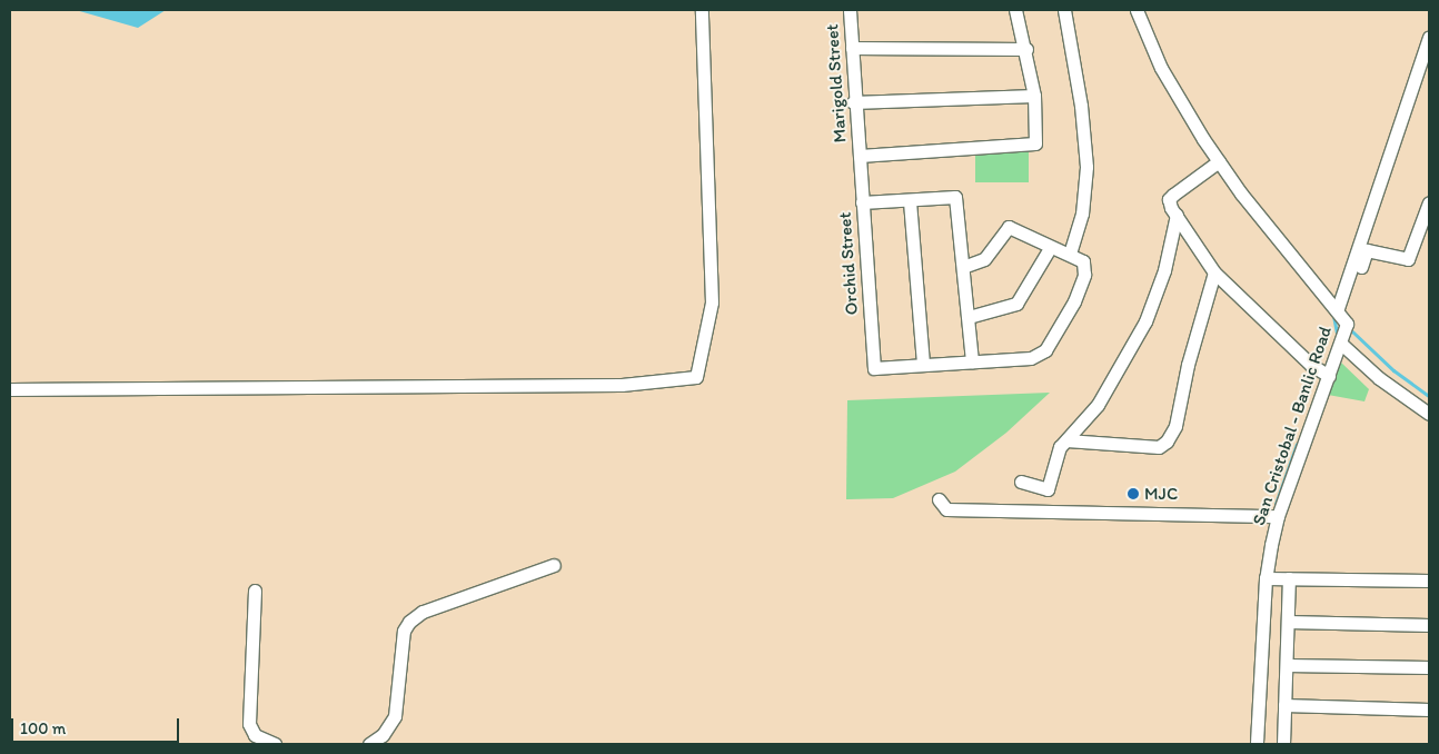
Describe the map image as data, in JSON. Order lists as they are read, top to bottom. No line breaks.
{"streets":{"street":["Marigold Street","Orchid Street","San Cristobal - Banlic Road"]},"crossings":[["Marigold Street","Orchid Street"]],"places":["MJC"],"scale_bar":"100 m"}
